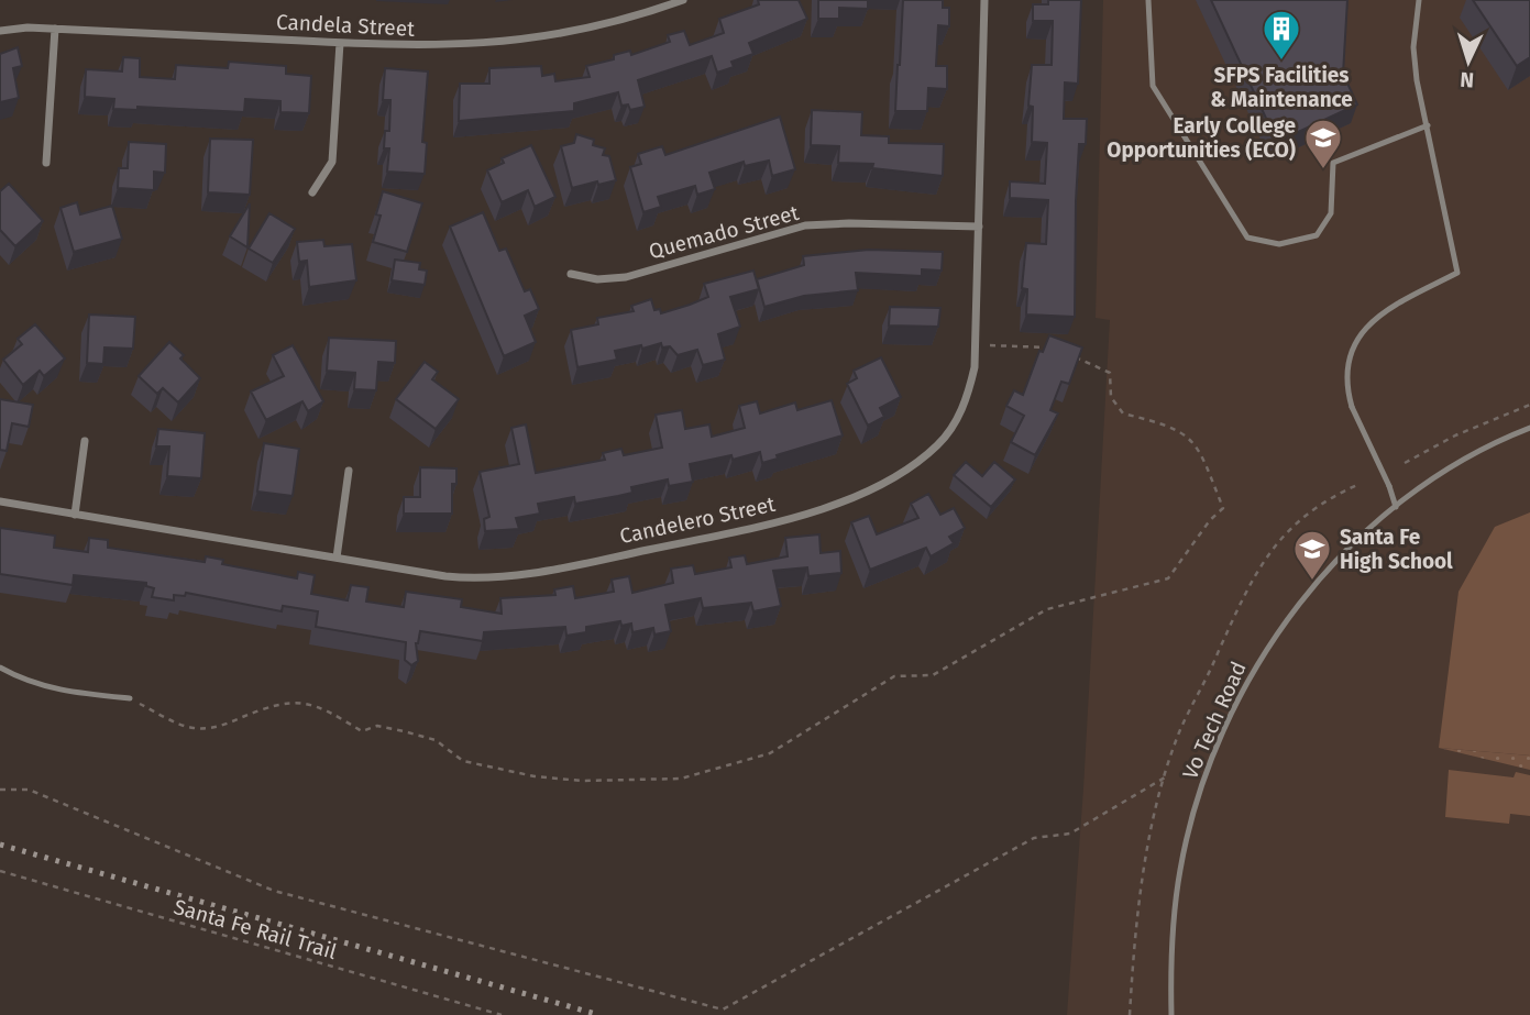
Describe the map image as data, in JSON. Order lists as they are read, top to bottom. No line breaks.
{"streets":{"street":["Candela Street","Quemado Street","Candelero Street"],"lane":["Vo Tech Road"],"path":["Santa Fe Rail Trail"]},"crossings":[["Quemado Street","Candelero Street"]],"places":{"building":["SFPS Facilities & Maintenance"],"school or university":["Early College Opportunities (ECO)","Santa Fe High School"]},"north":"bottom"}
